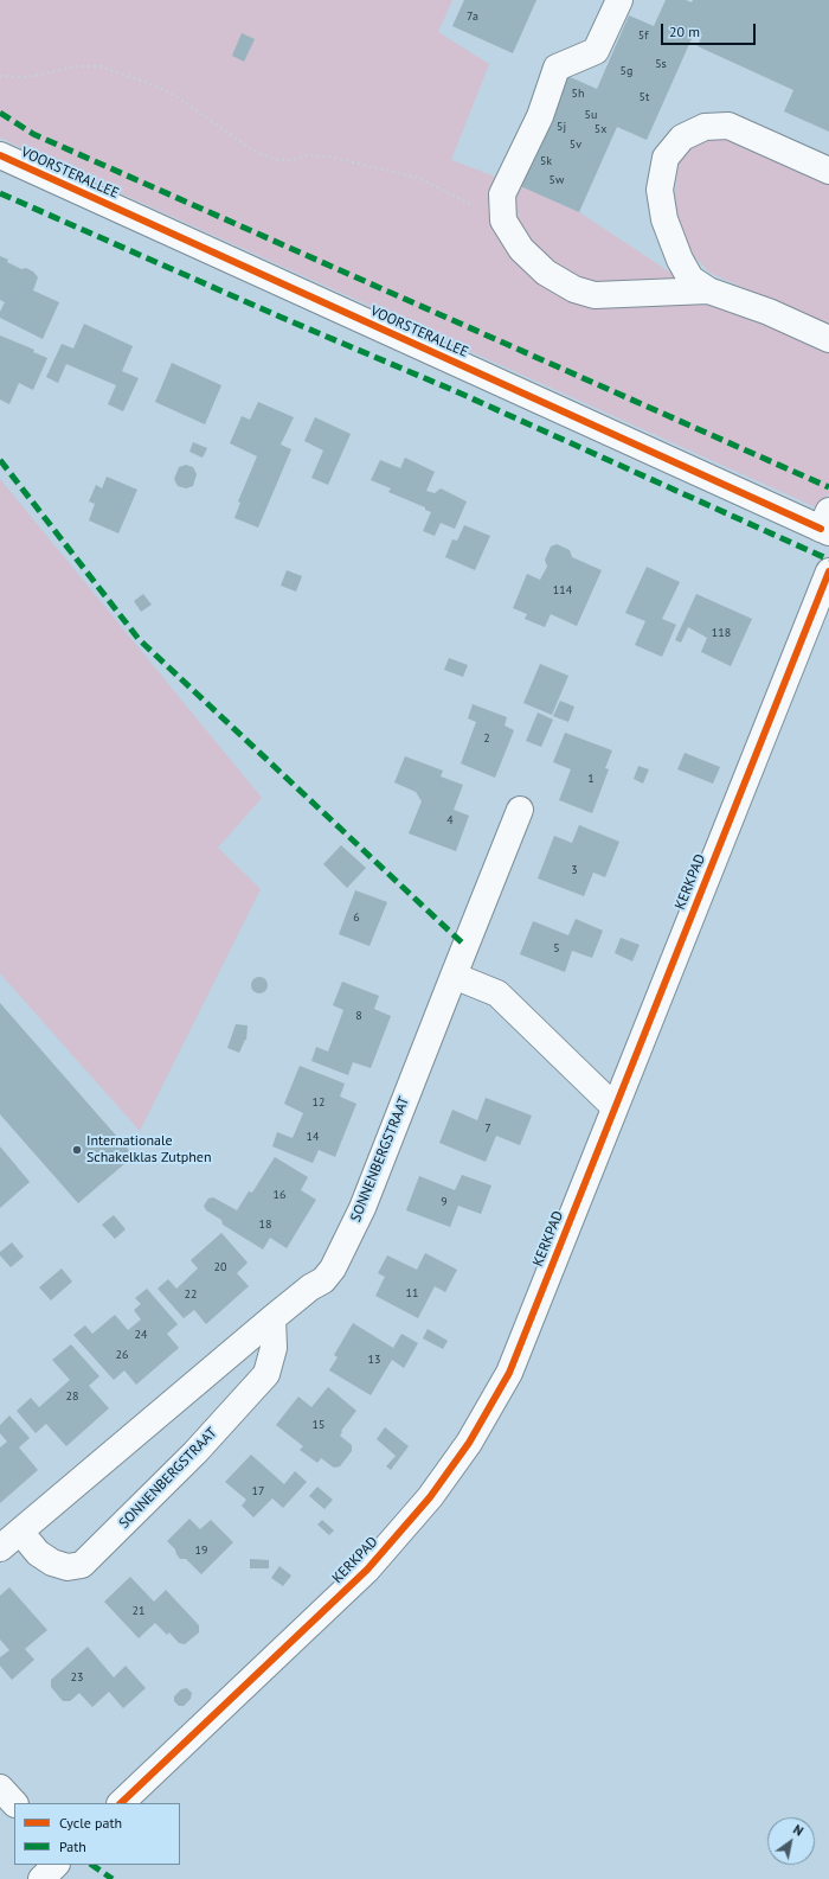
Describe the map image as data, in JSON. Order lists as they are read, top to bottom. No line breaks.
{"streets":{"street":["VOORSTERALLEE","KERKPAD","SONNENBERGSTRAAT"]},"places":["Internationale Schakelklas Zutphen"],"house_numbers":["7a","5f","5s","5g","5h","5t","5u","5j","5x","5v","5k","5w","114","118","2","1","4","3","6","5","8","12","7","14","16","9","18","20","11","22","24","26","13","28","15","17","19","21","23"],"legend":["Cycle path","Path"],"scale_bar":"20 m","north":"top right"}
